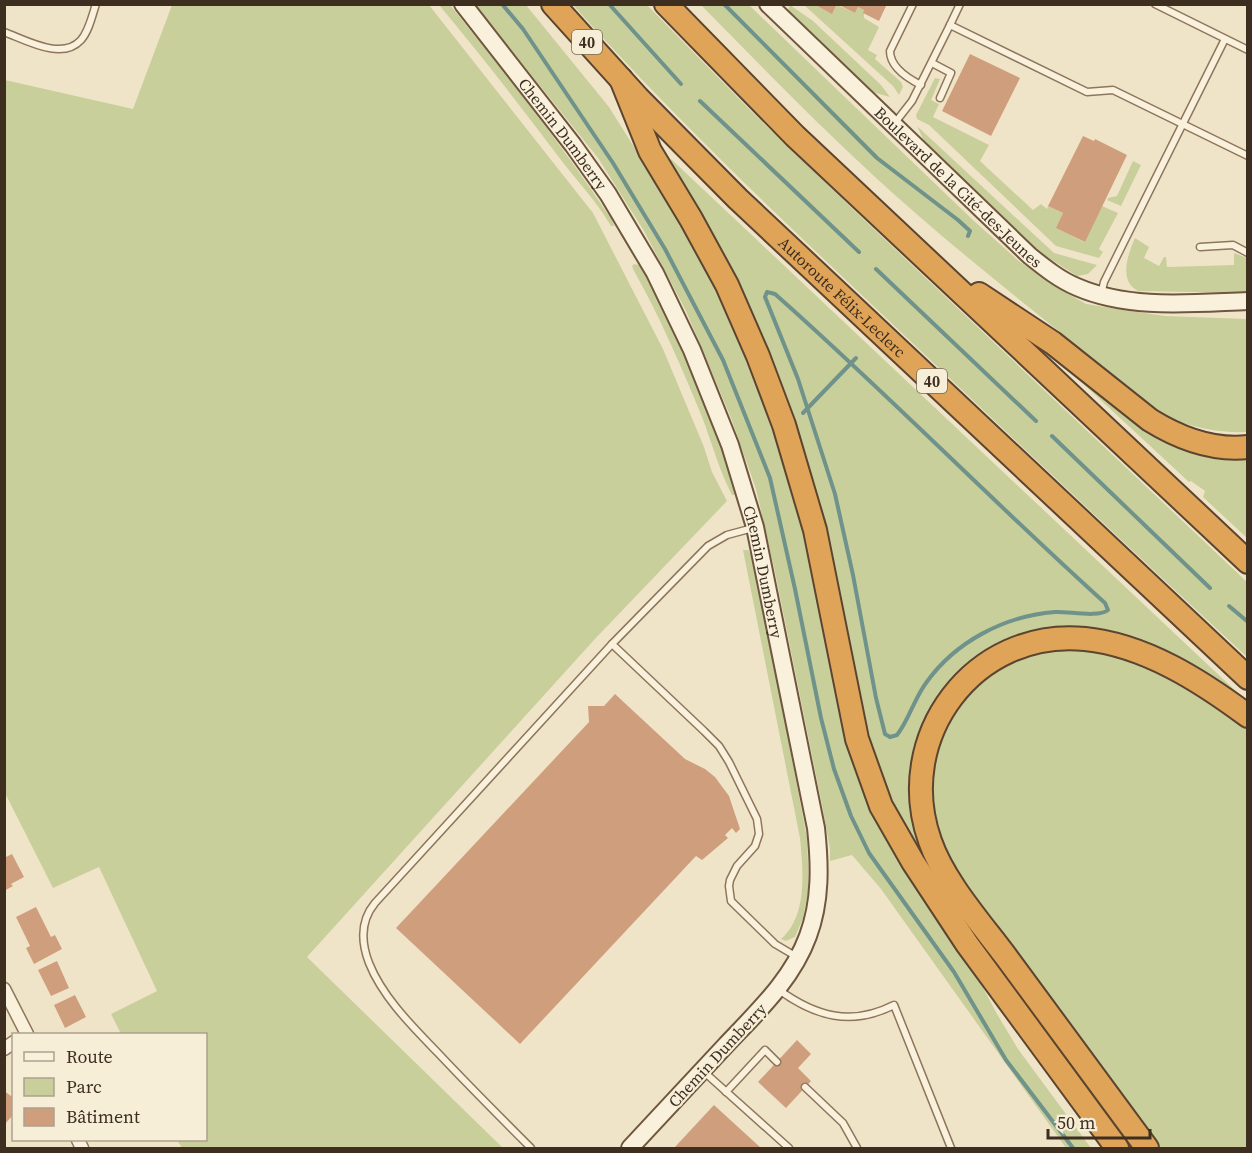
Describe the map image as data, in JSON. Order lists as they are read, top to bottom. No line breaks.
{"streets":{"highway":["40","Autoroute Félix-Leclerc"],"street":["Chemin Dumberry","Boulevard de la Cité-des-Jeunes"]},"legend":["Route","Parc","Bâtiment"],"scale_bar":"50 m"}
